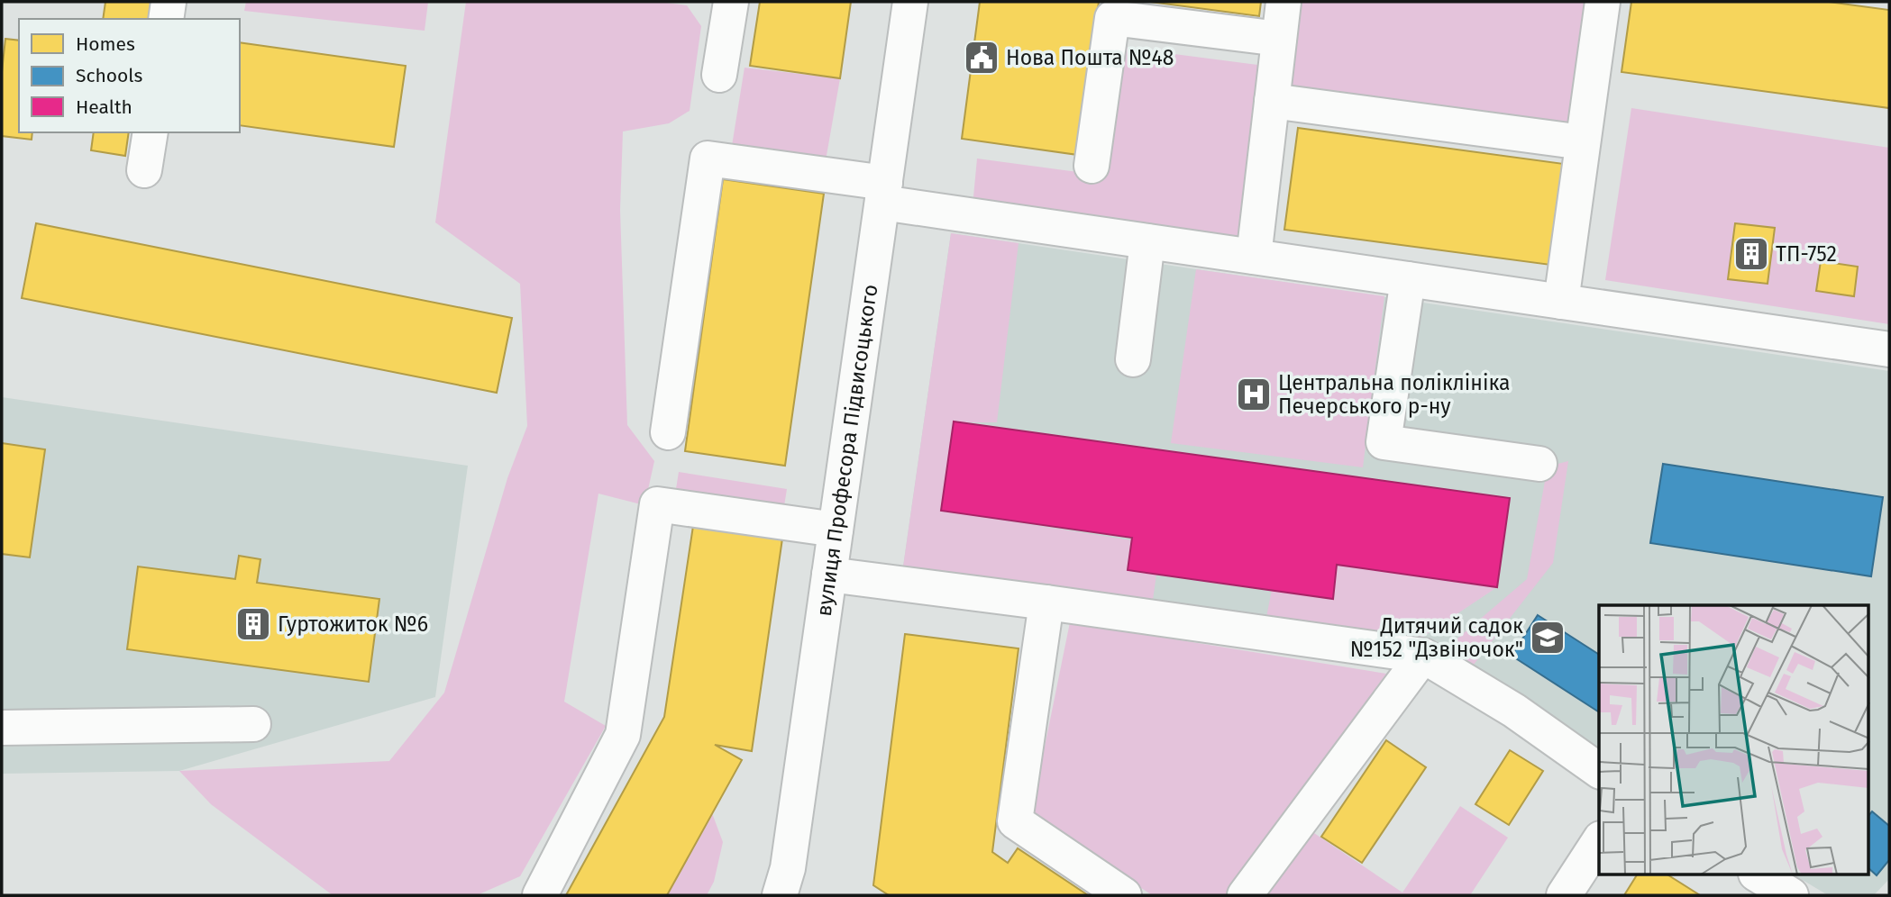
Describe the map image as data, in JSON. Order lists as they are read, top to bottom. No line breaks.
{"streets":{"street":["вулиця Професора Підвисоцького"]},"places":{"public building":["Нова Пошта №48"],"building":["ТП-752","Гуртожиток №6"],"hospital":["Центральна поліклініка Печерського р-ну"],"school or university":["Дитячий садок №152 \"Дзвіночок\""]},"legend":["Homes","Schools","Health"]}
